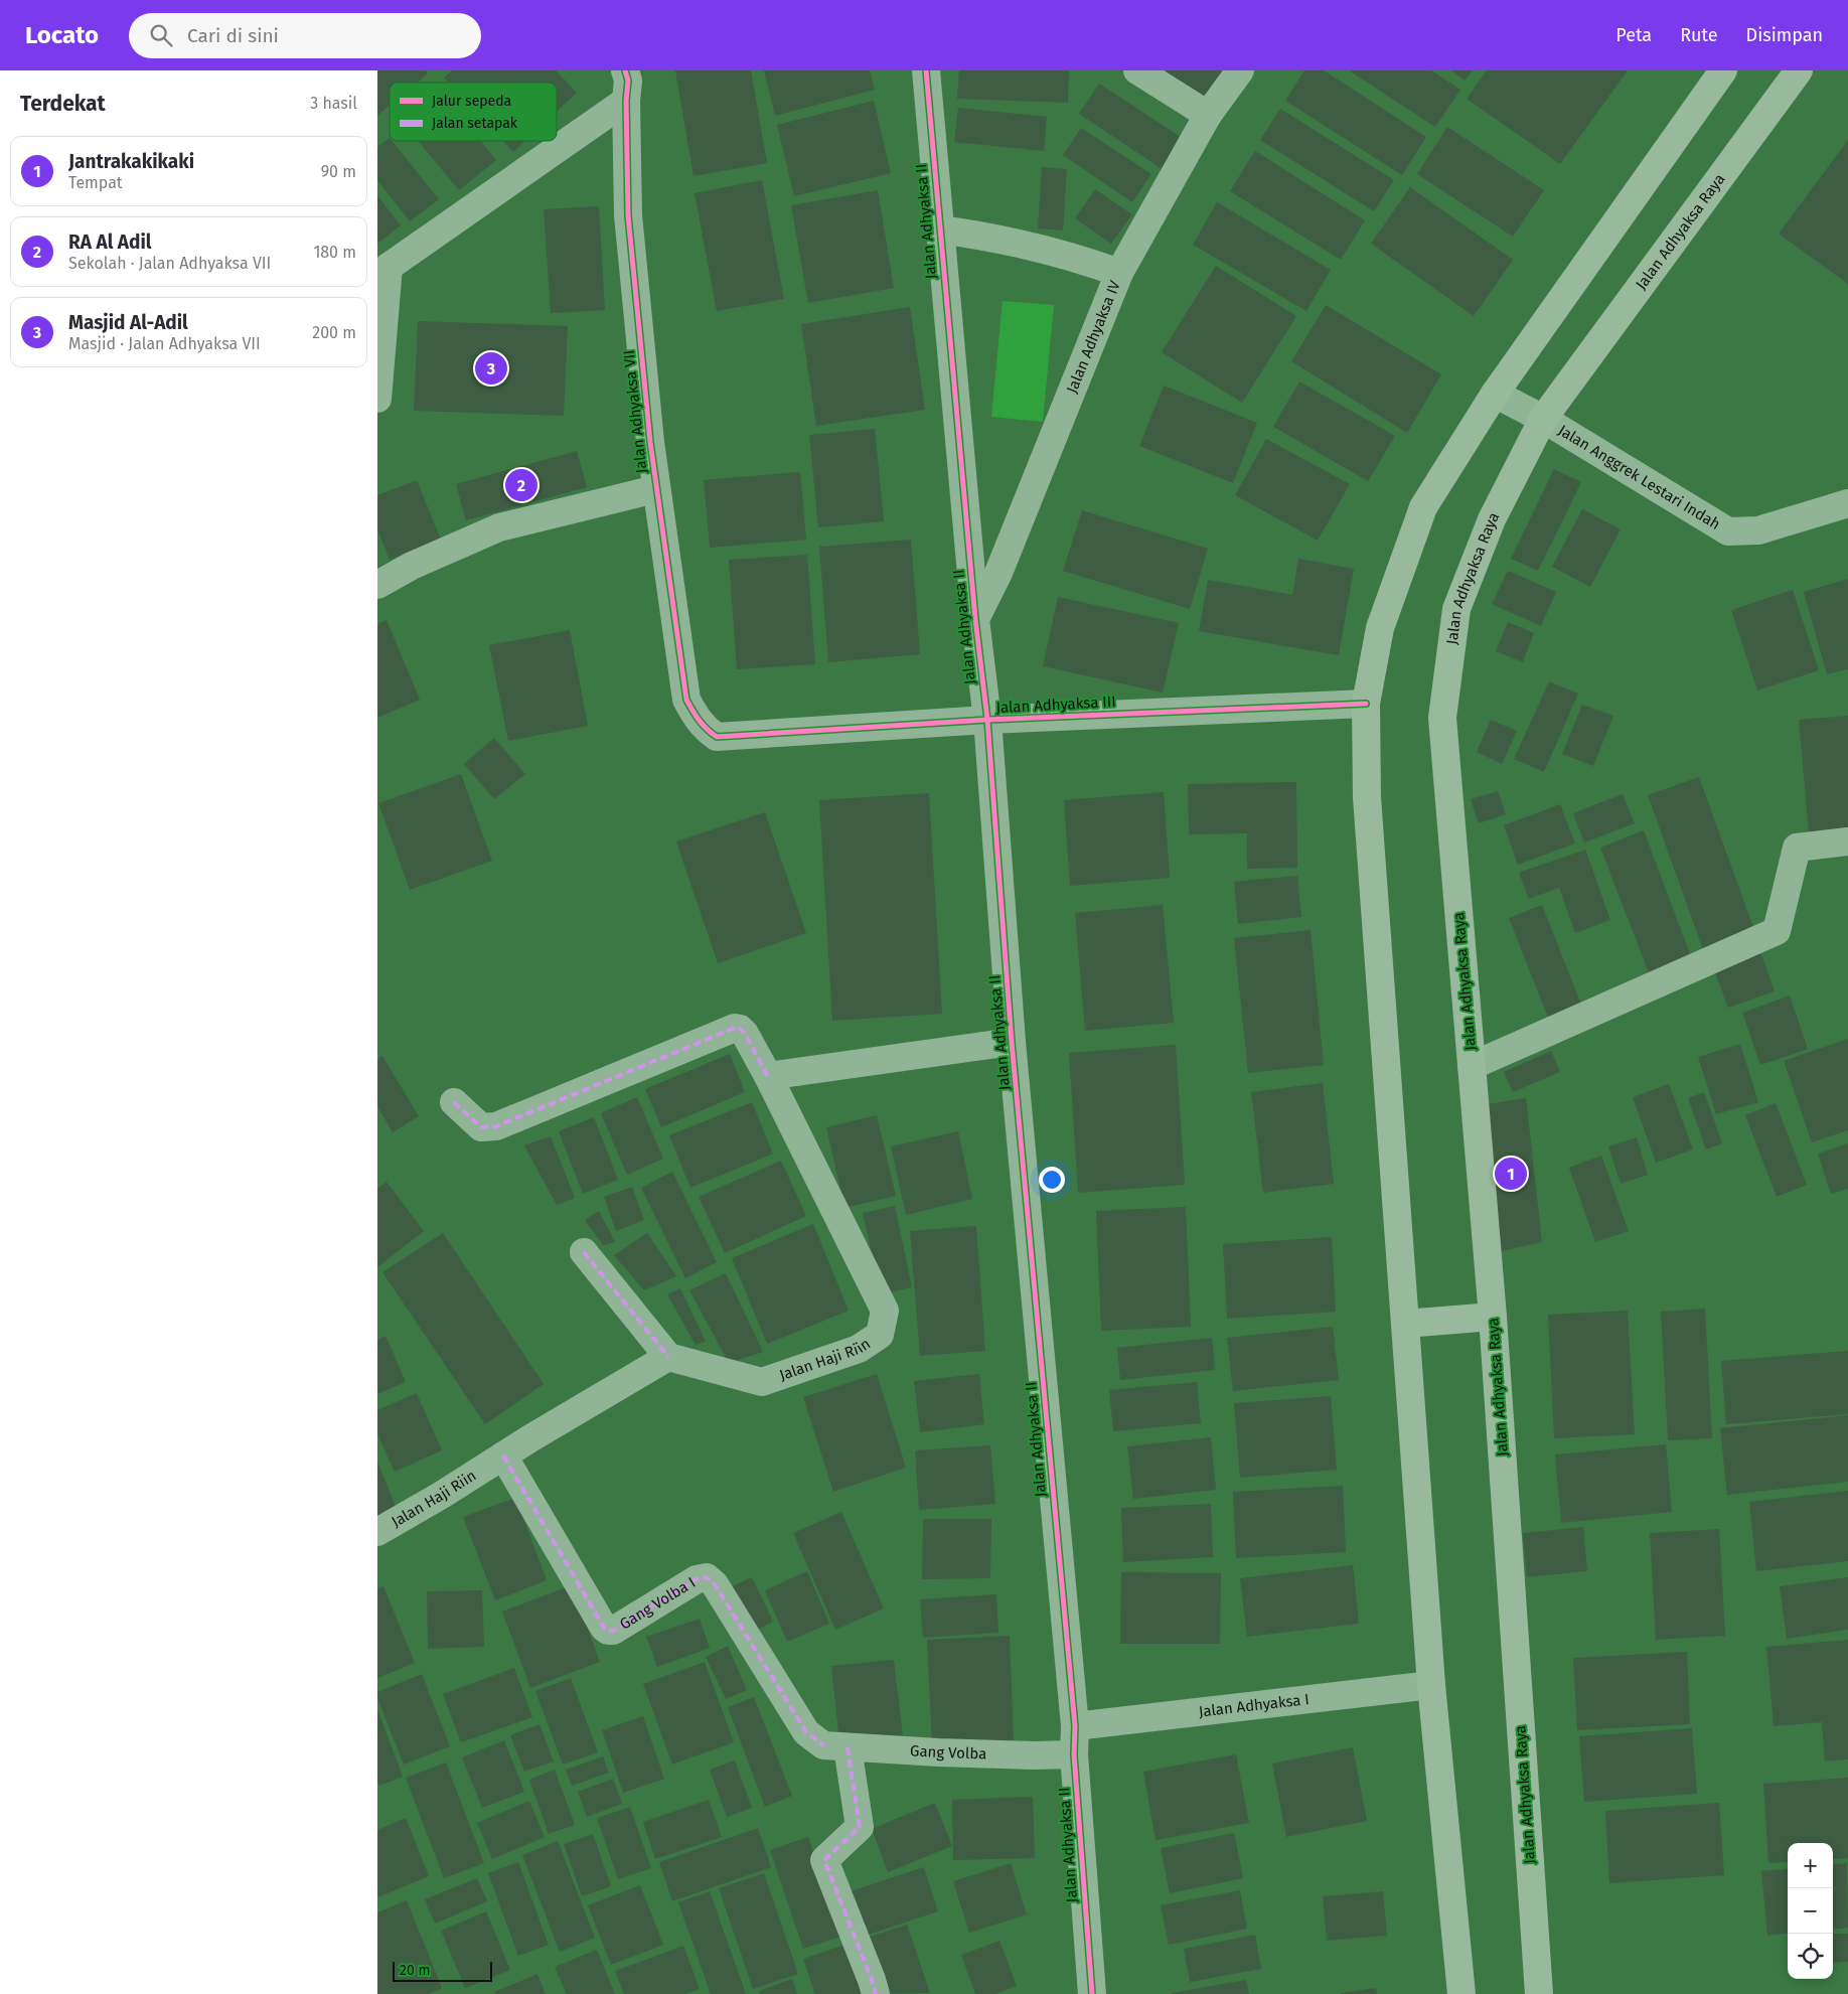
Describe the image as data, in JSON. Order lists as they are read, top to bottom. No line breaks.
{"streets":{"main road":["Jalan Adhyaksa Raya"],"street":["Jalan Adhyaksa II","Jalan Adhyaksa IV","Jalan Adhyaksa VII","Jalan Anggrek Lestari Indah","Jalan Adhyaksa III","Jalan Haji Riin","Gang Volba I","Jalan Adhyaksa I","Gang Volba"]},"crossings":[["Jalan Adhyaksa II","Jalan Adhyaksa IV"],["Jalan Adhyaksa II","Jalan Adhyaksa III"],["Jalan Adhyaksa II","Jalan Adhyaksa I"],["Jalan Adhyaksa II","Gang Volba"],["Jalan Adhyaksa Raya","Jalan Anggrek Lestari Indah"],["Jalan Adhyaksa VII","Jalan Adhyaksa III"],["Jalan Haji Riin","Gang Volba I"],["Gang Volba I","Gang Volba"]],"legend":["Jalur sepeda","Jalan setapak"],"scale_bar":"20 m","page":{"header":"Locato","search":"Cari di sini","nav":["Peta","Rute","Disimpan"],"heading":["Terdekat","3 hasil"],"list":[{"mark":"1","name":"Jantrakakikaki","note":"Tempat","value":"90 m"},{"mark":"2","name":"RA Al Adil","note":"Sekolah · Jalan Adhyaksa VII","value":"180 m"},{"mark":"3","name":"Masjid Al-Adil","note":"Masjid · Jalan Adhyaksa VII","value":"200 m"}],"pins":["3","2","1"],"map_buttons":["+","−"],"scale":"20 m"}}
